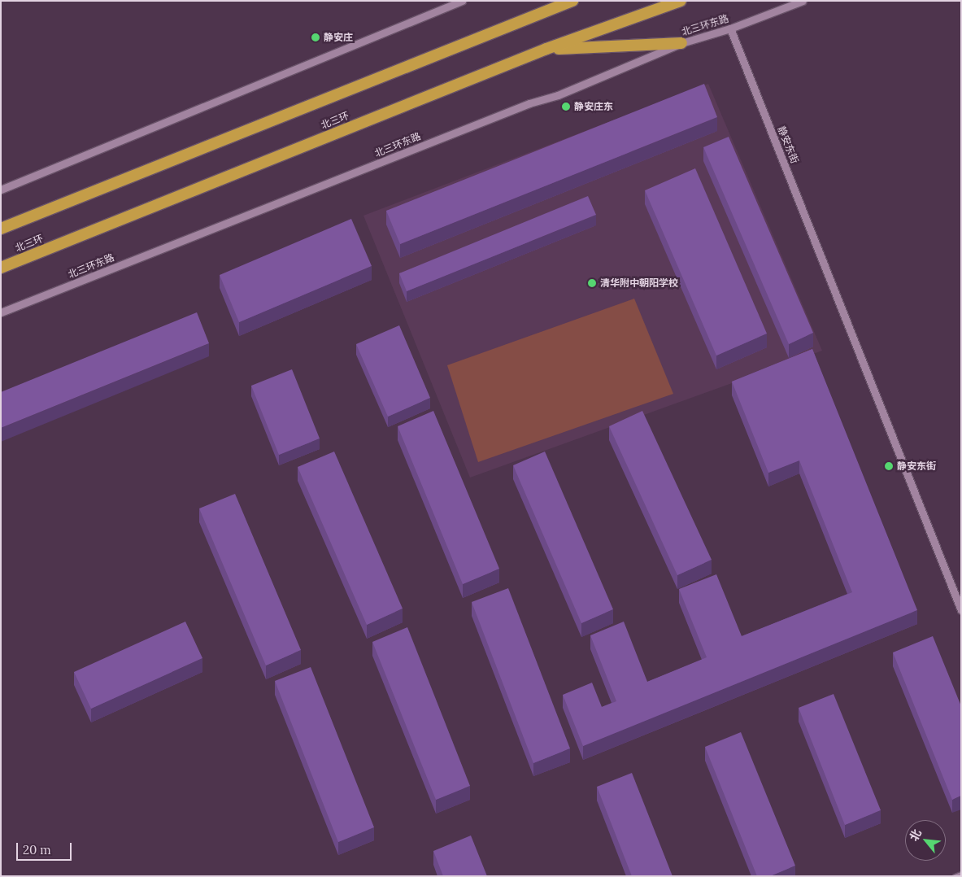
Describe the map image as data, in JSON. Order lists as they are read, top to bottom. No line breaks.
{"streets":{"highway":["北三环"],"street":["北三环东路","静安东街"]},"crossings":[["北三环东路","静安东街"]],"places":["静安庄","静安庄东","清华附中朝阳学校","静安东街"],"scale_bar":"20 m","north":"top left"}
